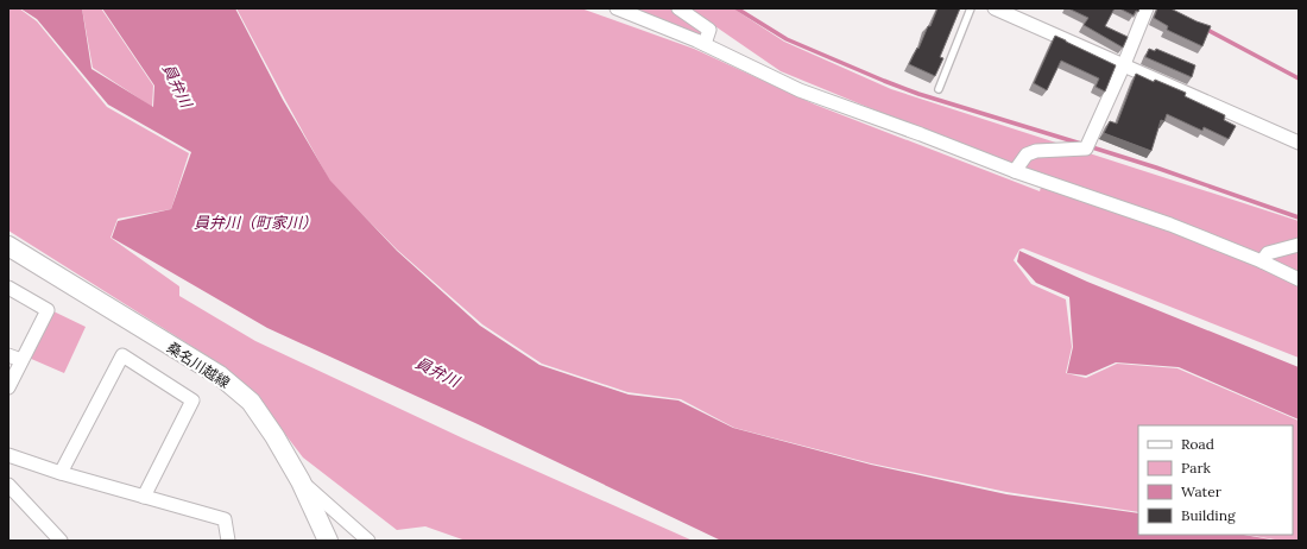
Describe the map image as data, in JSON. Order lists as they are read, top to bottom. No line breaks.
{"streets":{"main road":["桑名川越線"]},"water":["員弁川","員弁川（町家川）"],"legend":["Road","Park","Water","Building"]}
